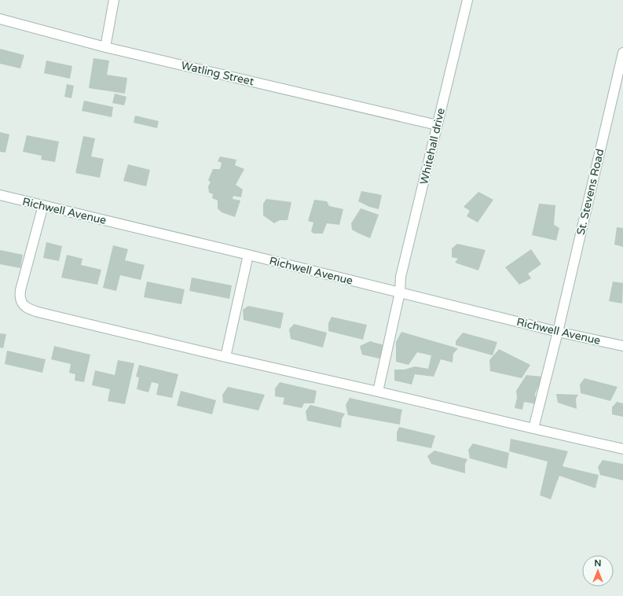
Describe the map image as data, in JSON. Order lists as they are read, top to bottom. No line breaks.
{"streets":{"street":["Watling Street","Whitehall drive","St. Stevens Road","Richwell Avenue"]},"crossings":[["Watling Street","Whitehall drive"],["Whitehall drive","Richwell Avenue"],["St. Stevens Road","Richwell Avenue"]],"north":"top"}
